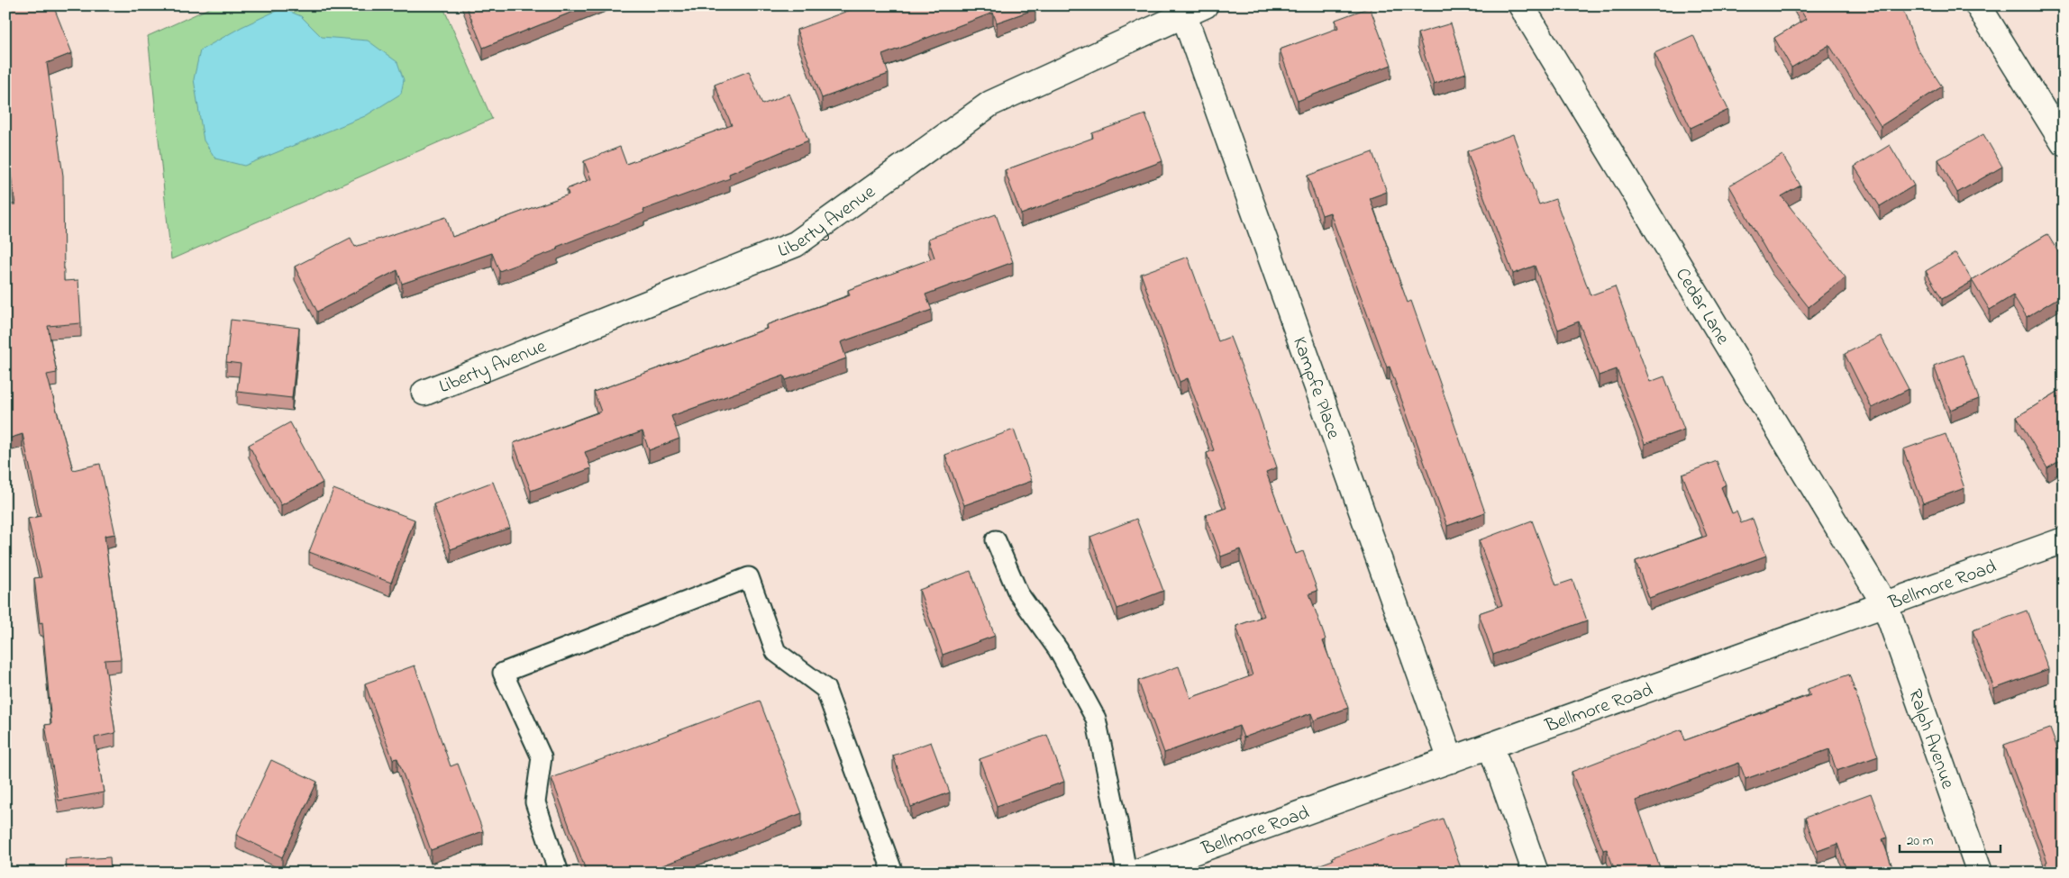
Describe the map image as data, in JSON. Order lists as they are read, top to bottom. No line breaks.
{"streets":{"street":["Liberty Avenue","Cedar Lane","Kampfe Place","Bellmore Road","Ralph Avenue"]},"crossings":[["Liberty Avenue","Kampfe Place"],["Cedar Lane","Bellmore Road"],["Cedar Lane","Ralph Avenue"],["Kampfe Place","Bellmore Road"],["Bellmore Road","Ralph Avenue"]],"scale_bar":"20 m"}
